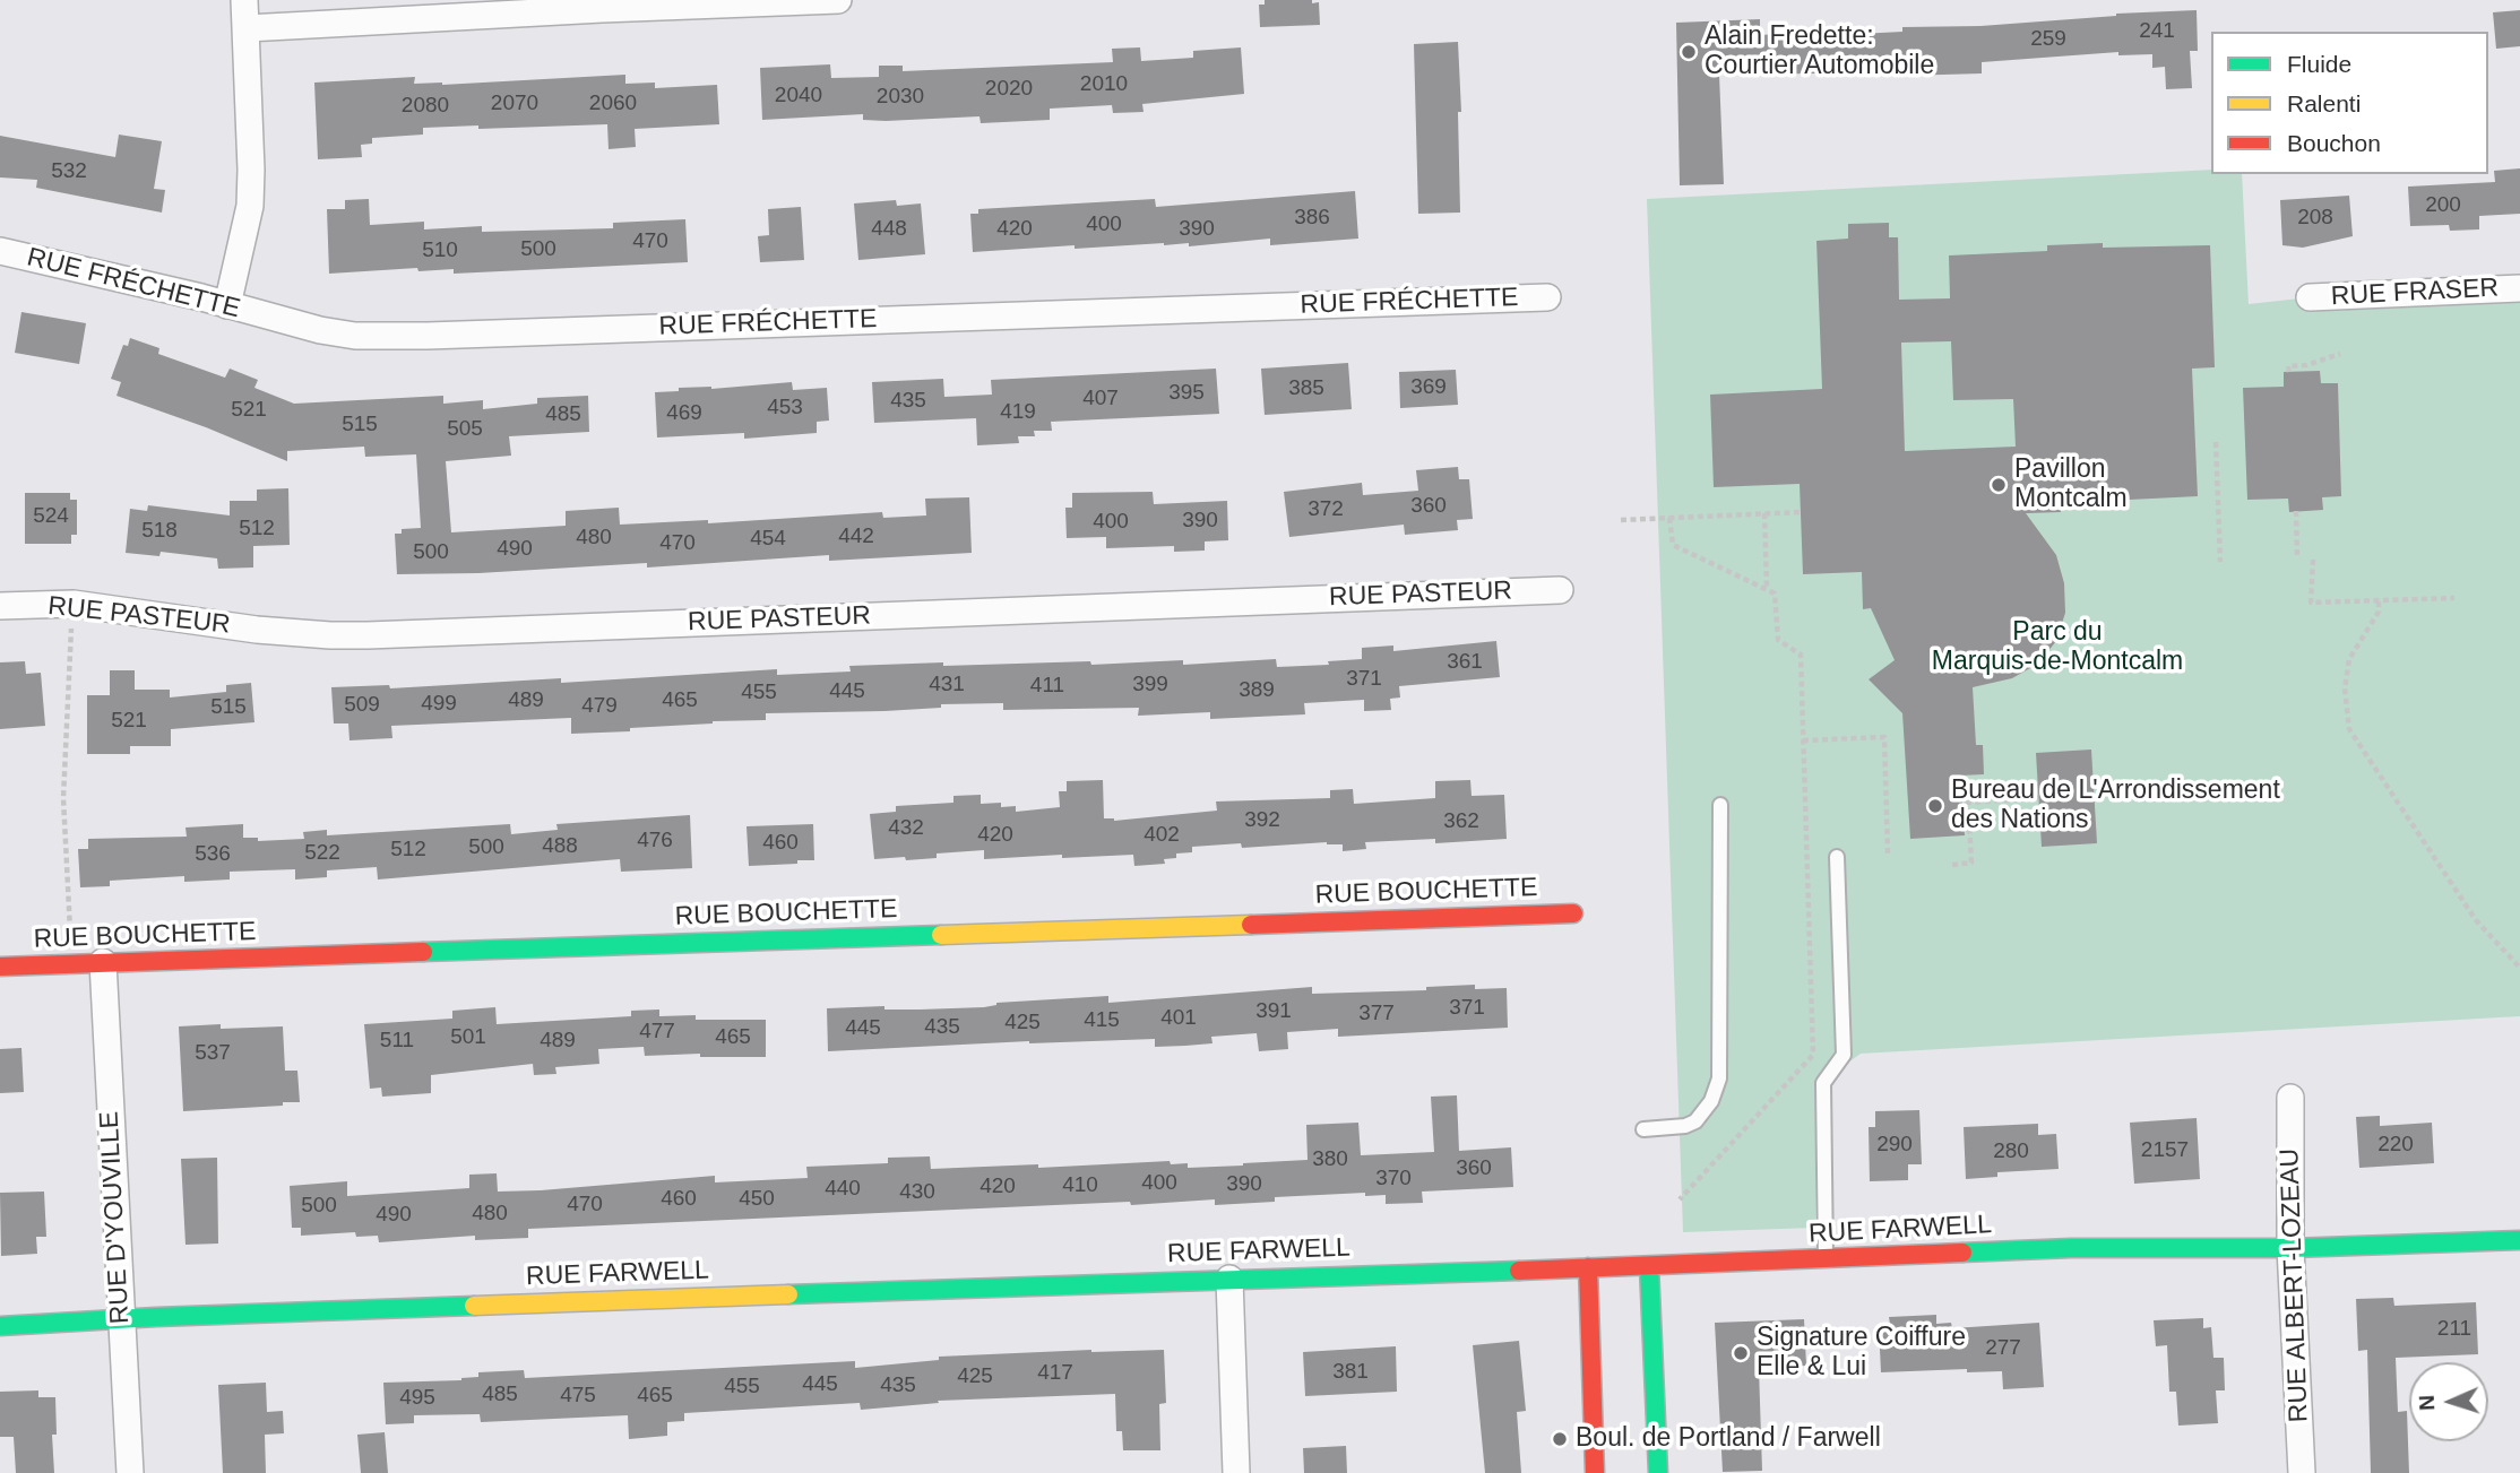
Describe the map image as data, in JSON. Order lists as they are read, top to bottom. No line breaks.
{"streets":{"street":["RUE FRÉCHETTE","RUE FRASER","RUE PASTEUR","RUE BOUCHETTE","RUE D'YOUVILLE","RUE FARWELL","RUE ALBERT-LOZEAU"]},"crossings":[["RUE BOUCHETTE","RUE D'YOUVILLE"],["RUE D'YOUVILLE","RUE FARWELL"],["RUE FARWELL","RUE ALBERT-LOZEAU"]],"parks":["Parc du Marquis-de-Montcalm"],"places":["Alain Fredette: Courtier Automobile","Pavillon Montcalm","Bureau de L'Arrondissement des Nations","Signature Coiffure Elle & Lui","Boul. de Portland / Farwell"],"house_numbers":["241","259","2010","2020","2040","2030","2070","2060","2080","532","200","386","208","400","448","420","390","470","500","510","369","385","395","407","435","453","521","419","469","485","515","505","360","372","524","390","400","512","518","442","480","454","470","490","500","361","371","431","399","411","389","445","455","489","465","499","509","479","515","521","392","362","432","420","402","476","460","488","500","512","522","536","371","391","377","401","415","425","435","445","477","501","465","511","489","537","290","220","2157","280","380","360","370","400","390","410","420","440","430","460","450","470","500","480","490","211","277","381","417","425","445","435","455","485","475","465","495"],"legend":["Fluide","Ralenti","Bouchon"],"north":"left"}
